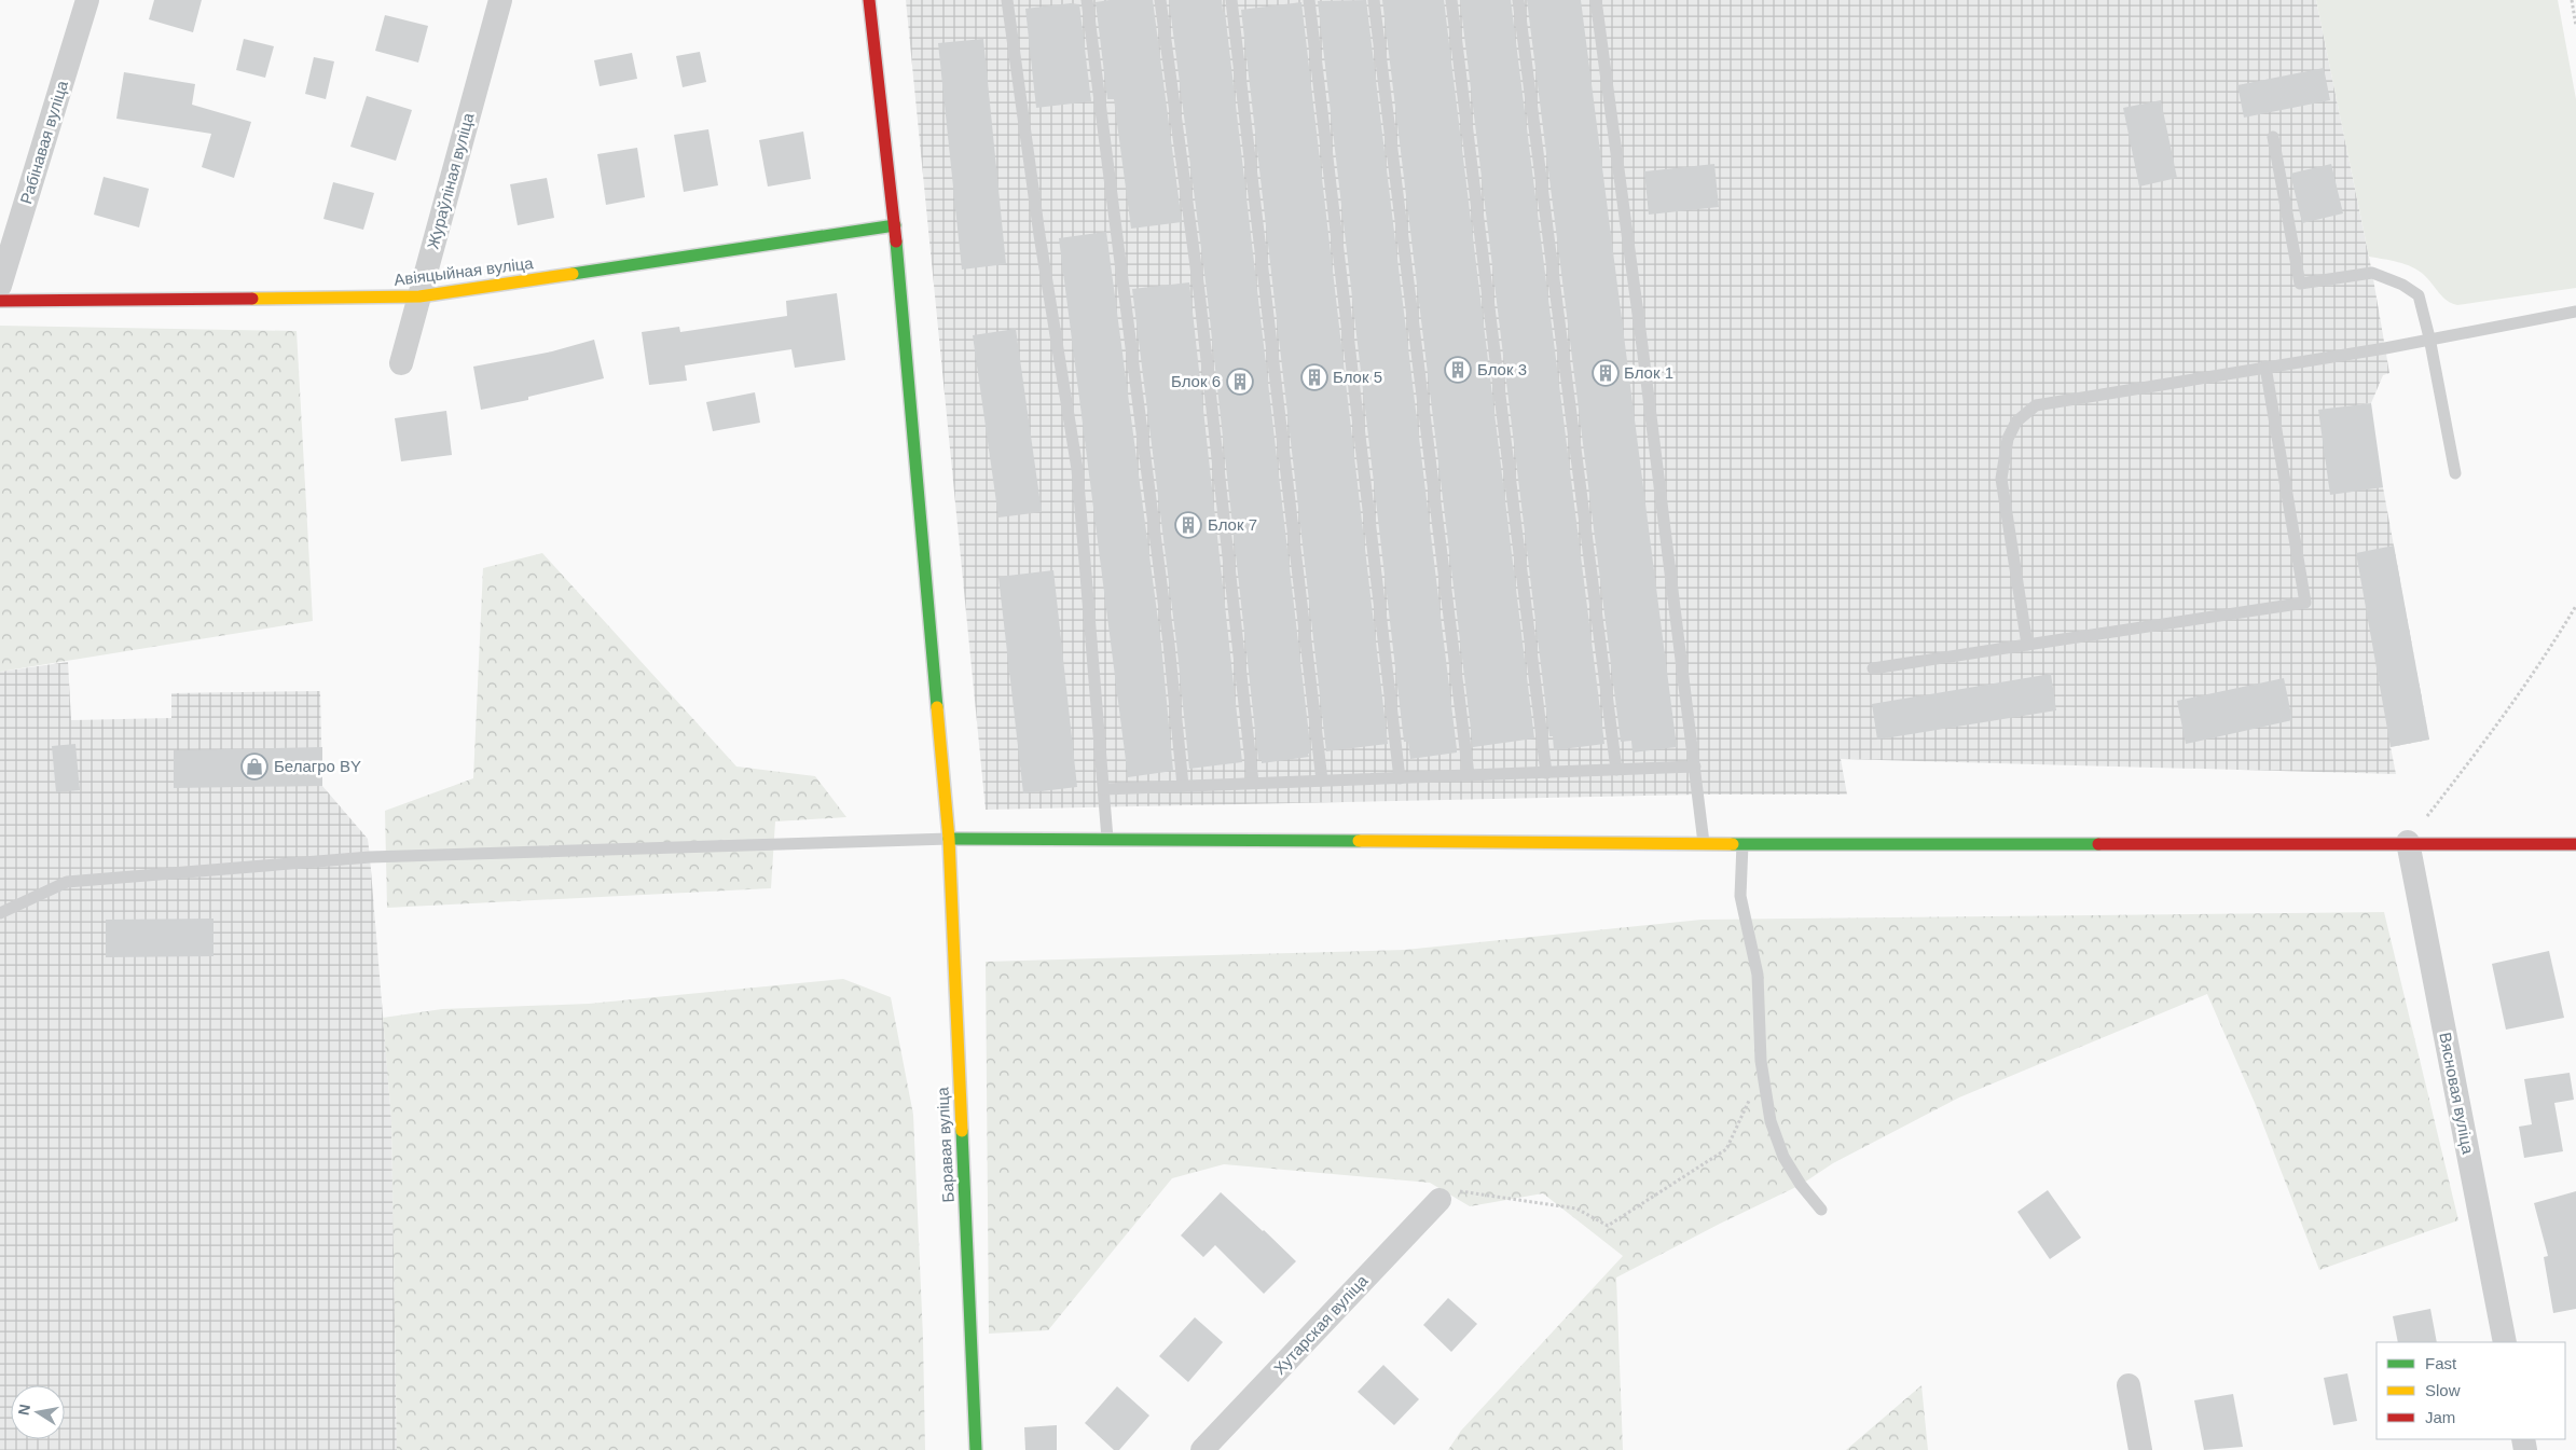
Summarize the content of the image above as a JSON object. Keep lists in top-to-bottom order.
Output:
{
  "streets": {
    "street": [
      "Рабінавая вуліца",
      "Жураўліная вуліца",
      "Авіяцыйная вуліца",
      "Вясновая вуліца",
      "Баравая вуліца",
      "Хутарская вуліца"
    ]
  },
  "crossings": [
    ["Жураўліная вуліца", "Авіяцыйная вуліца"],
    ["Авіяцыйная вуліца", "Баравая вуліца"]
  ],
  "places": {
    "building": [
      "Блок 3",
      "Блок 1",
      "Блок 5",
      "Блок 6",
      "Блок 7"
    ],
    "shop": ["Белагро BY"]
  },
  "legend": ["Fast", "Slow", "Jam"],
  "north": "left"
}
